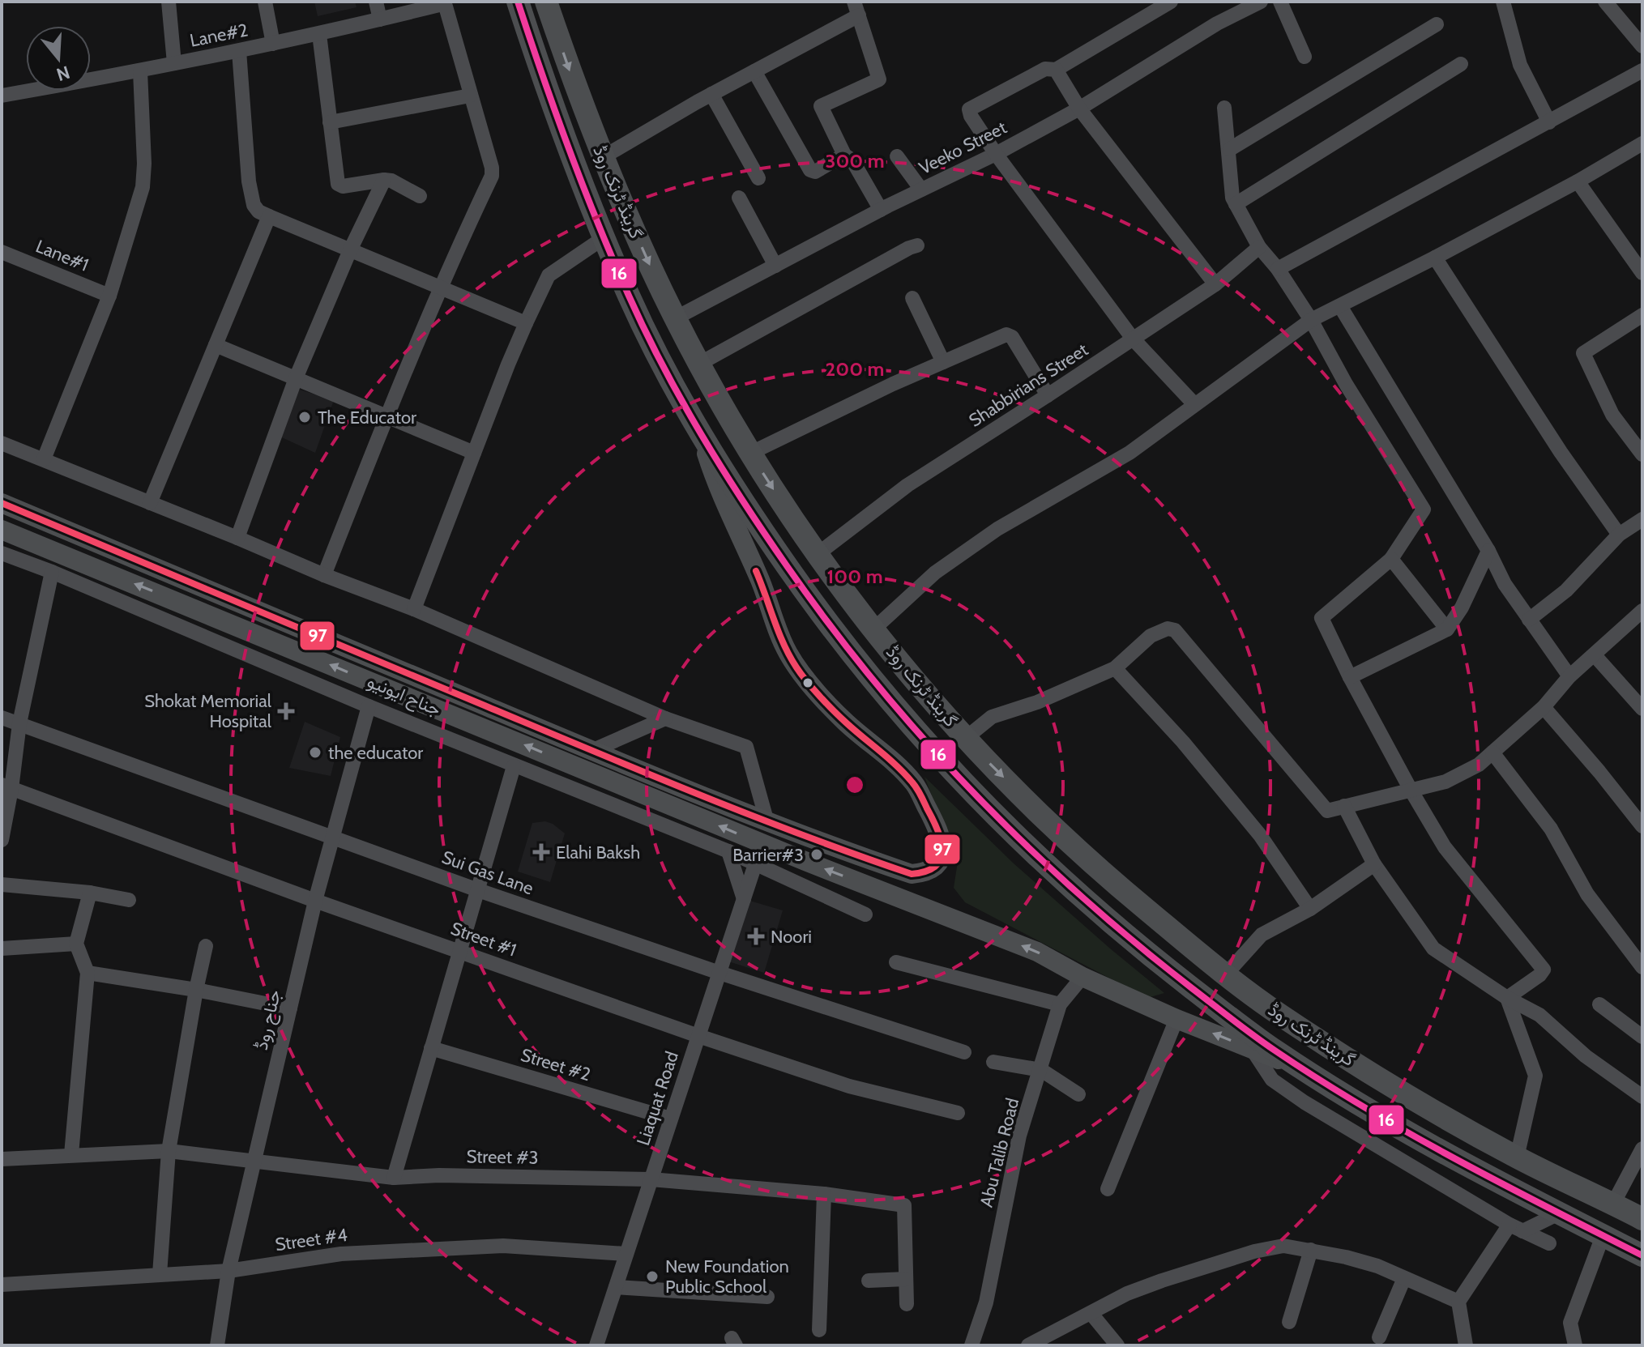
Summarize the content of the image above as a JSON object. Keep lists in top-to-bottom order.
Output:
{
  "streets": {
    "highway": ["گرینڈ ٹرنک روڈ"],
    "main road": ["جناح ایونیو"],
    "street": [
      "Lane#2",
      "Veeko Street",
      "Lane#1",
      "Shabbirians Street",
      "Sui Gas Lane",
      "Street #1",
      "جناح روڈ",
      "Street #2",
      "Liaquat Road",
      "Abu Talib Road",
      "Street #3",
      "Street #4"
    ]
  },
  "crossings": [
    ["Veeko Street", "گرینڈ ٹرنک روڈ"],
    ["گرینڈ ٹرنک روڈ", "Shabbirians Street"],
    ["گرینڈ ٹرنک روڈ", "جناح ایونیو"],
    ["جناح ایونیو", "Abu Talib Road"],
    ["Sui Gas Lane", "جناح روڈ"],
    ["Sui Gas Lane", "Liaquat Road"],
    ["Street #1", "جناح روڈ"],
    ["Street #1", "Liaquat Road"],
    ["جناح روڈ", "Street #3"],
    ["جناح روڈ", "Street #4"],
    ["Street #2", "Liaquat Road"],
    ["Liaquat Road", "Street #3"],
    ["Liaquat Road", "Street #4"]
  ],
  "places": {
    "other": [
      "The Educator",
      "the educator",
      "Barrier#3",
      "New Foundation Public School"
    ],
    "health": ["Shokat Memorial Hospital", "Elahi Baksh", "Noori"]
  },
  "lines": ["transit line 16", "transit line 97"],
  "north": "bottom",
  "rings": ["300 m", "200 m", "100 m"]
}
